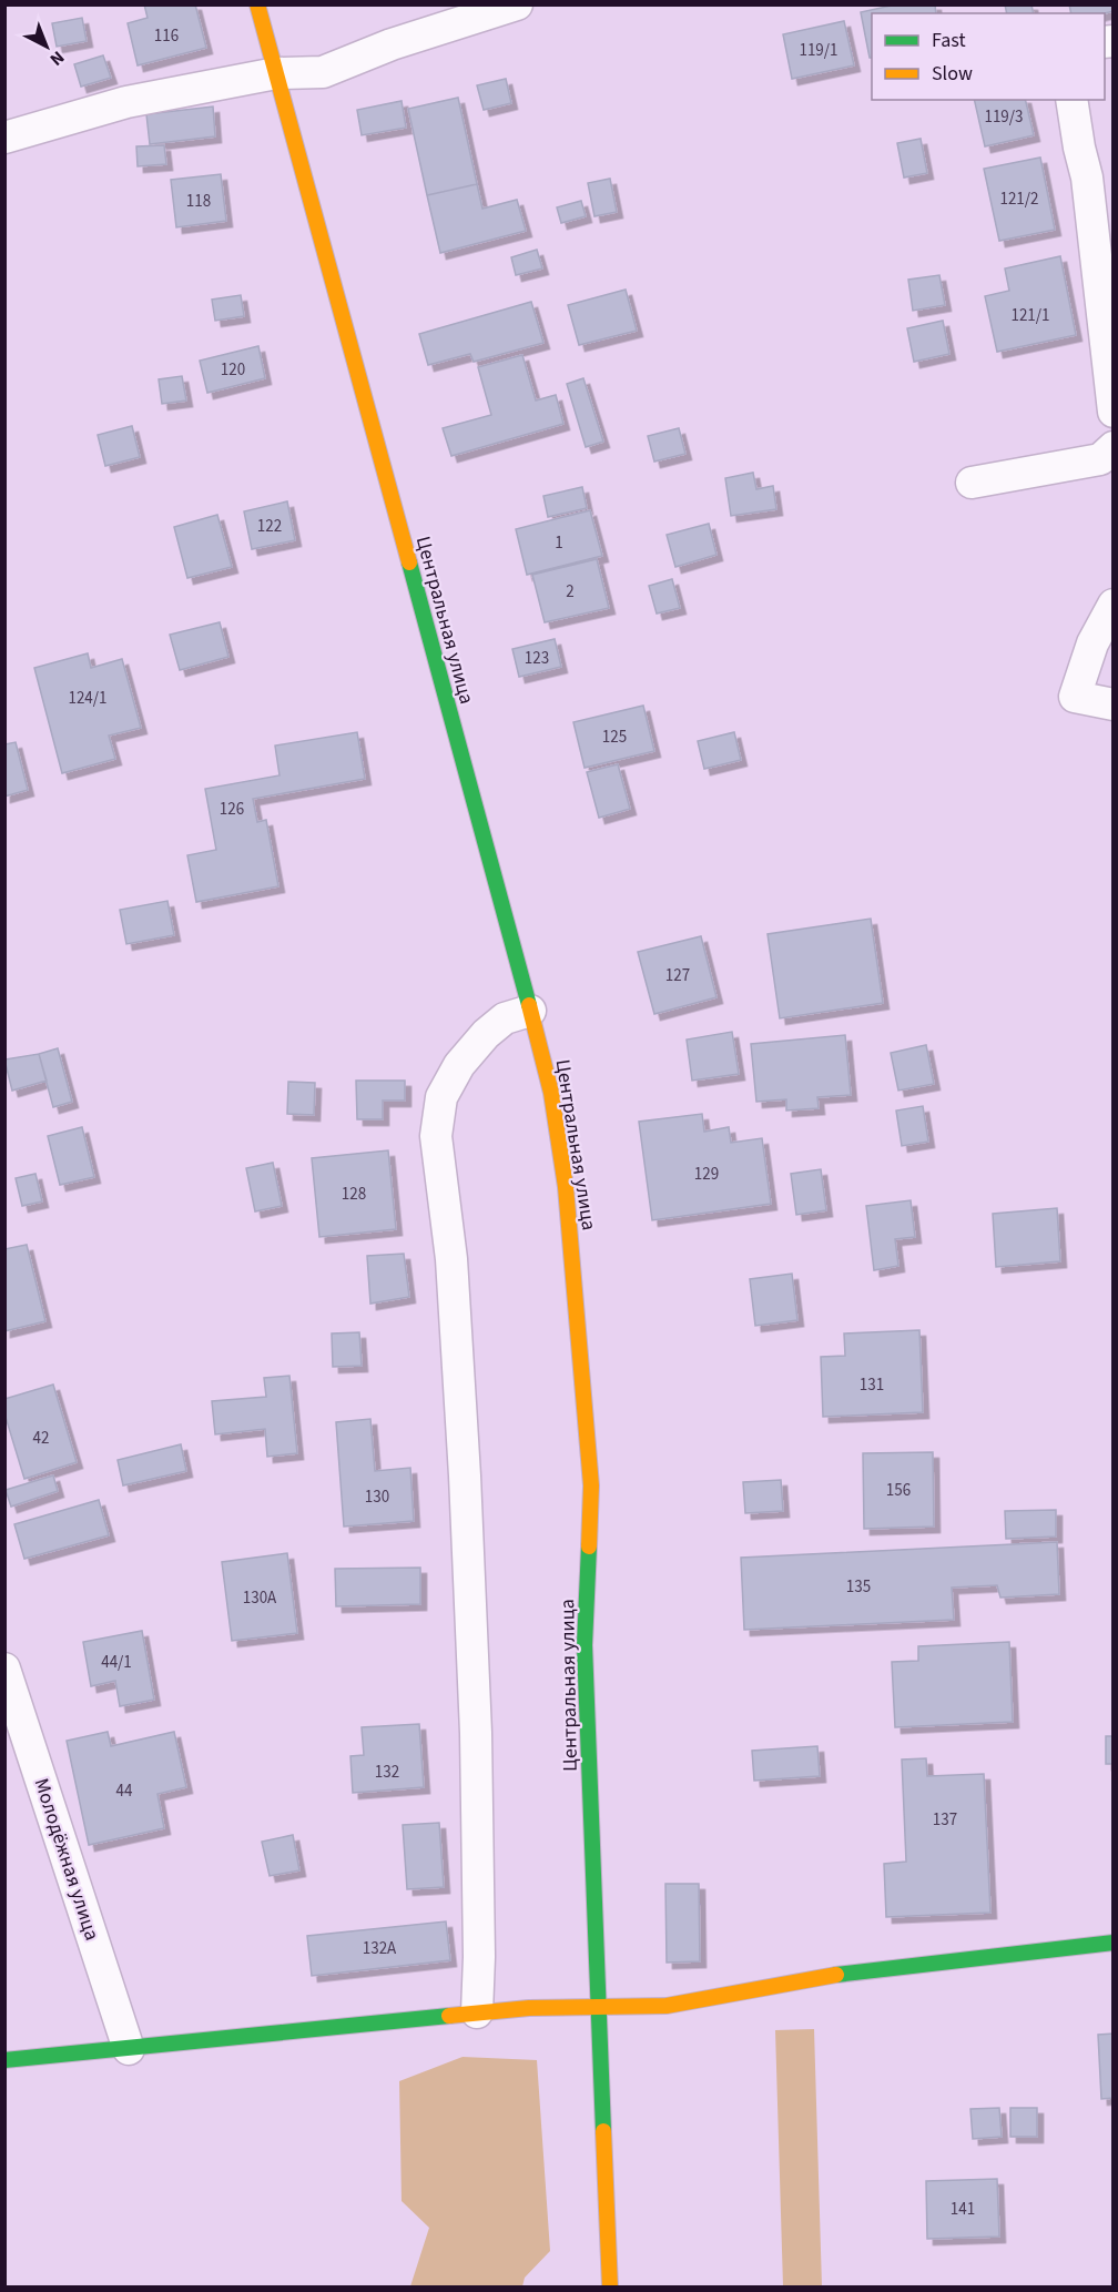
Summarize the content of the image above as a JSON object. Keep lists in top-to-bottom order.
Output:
{
  "streets": {
    "street": ["Центральная улица", "Молодёжная улица"]
  },
  "house_numbers": [
    "116",
    "119/1",
    "119/3",
    "121/2",
    "118",
    "121/1",
    "120",
    "122",
    "1",
    "2",
    "123",
    "124/1",
    "125",
    "126",
    "127",
    "129",
    "128",
    "131",
    "42",
    "156",
    "130",
    "135",
    "130А",
    "44/1",
    "132",
    "44",
    "137",
    "132А",
    "141"
  ],
  "legend": ["Fast", "Slow"],
  "north": "bottom right"
}
